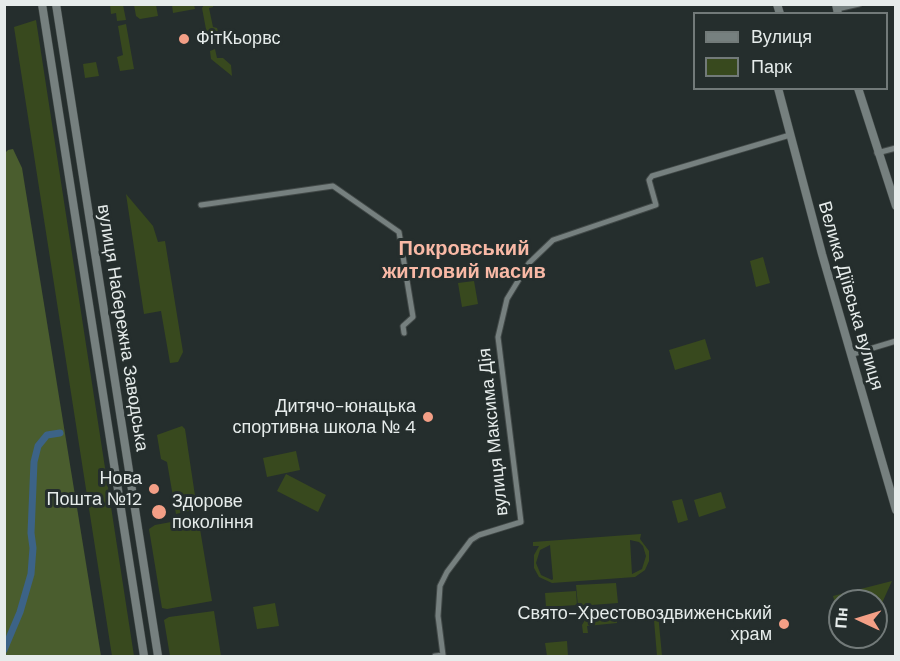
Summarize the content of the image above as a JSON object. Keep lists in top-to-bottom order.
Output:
{
  "streets": {
    "main road": ["Велика Діївська вулиця", "вулиця Набережна Заводська"],
    "street": ["вулиця Максима Дія"]
  },
  "crossings": [
    ["Велика Діївська вулиця", "вулиця Максима Дія"]
  ],
  "districts": ["Покровський житловий масив"],
  "places": [
    "ФiтКьорвс",
    "Дитячо-юнацька спортивна школа № 4",
    "Нова Пошта №12",
    "Здорове покоління",
    "Свято-Хрестовоздвиженський храм"
  ],
  "legend": ["Вулиця", "Парк"],
  "north": "left"
}
